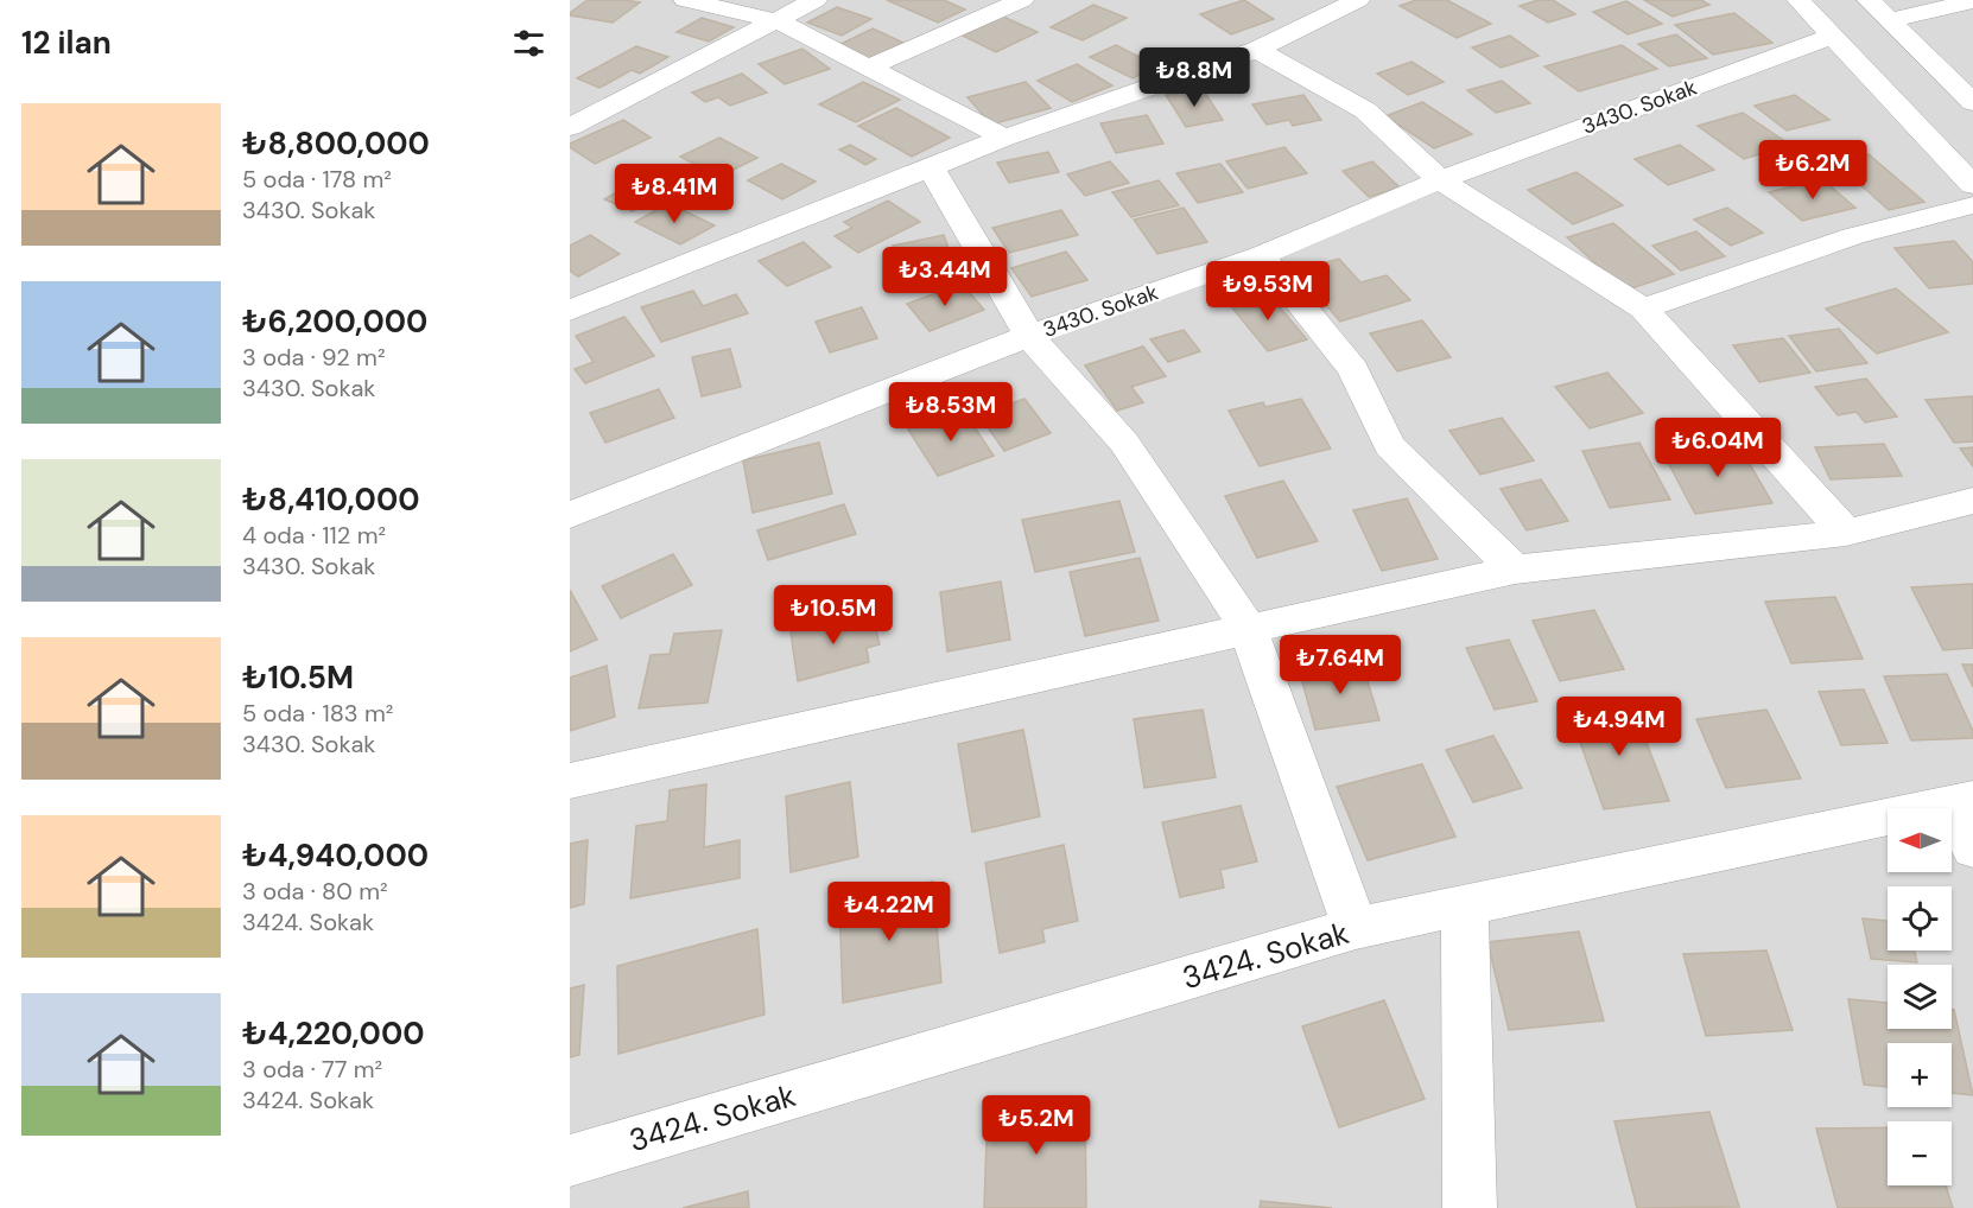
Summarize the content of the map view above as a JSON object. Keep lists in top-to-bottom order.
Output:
{
  "streets": {
    "street": ["3430. Sokak", "3424. Sokak"]
  },
  "north": "left",
  "page": {
    "heading": "12 ilan",
    "price": [
      "₺8.8M",
      "₺6.2M",
      "₺8.41M",
      "₺3.44M",
      "₺9.53M",
      "₺8.53M",
      "₺6.04M",
      "₺10.5M",
      "₺7.64M",
      "₺4.94M",
      "₺4.22M",
      "₺5.2M"
    ],
    "list": [
      {
        "name": "₺8,800,000",
        "note": "5 oda · 178 m² · 3430. Sokak"
      },
      {
        "name": "₺6,200,000",
        "note": "3 oda · 92 m² · 3430. Sokak"
      },
      {
        "name": "₺8,410,000",
        "note": "4 oda · 112 m² · 3430. Sokak"
      },
      {
        "name": "₺10.5M",
        "note": "5 oda · 183 m² · 3430. Sokak"
      },
      {
        "name": "₺4,940,000",
        "note": "3 oda · 80 m² · 3424. Sokak"
      },
      {
        "name": "₺4,220,000",
        "note": "3 oda · 77 m² · 3424. Sokak"
      }
    ],
    "map_buttons": ["+", "−"]
  }
}
